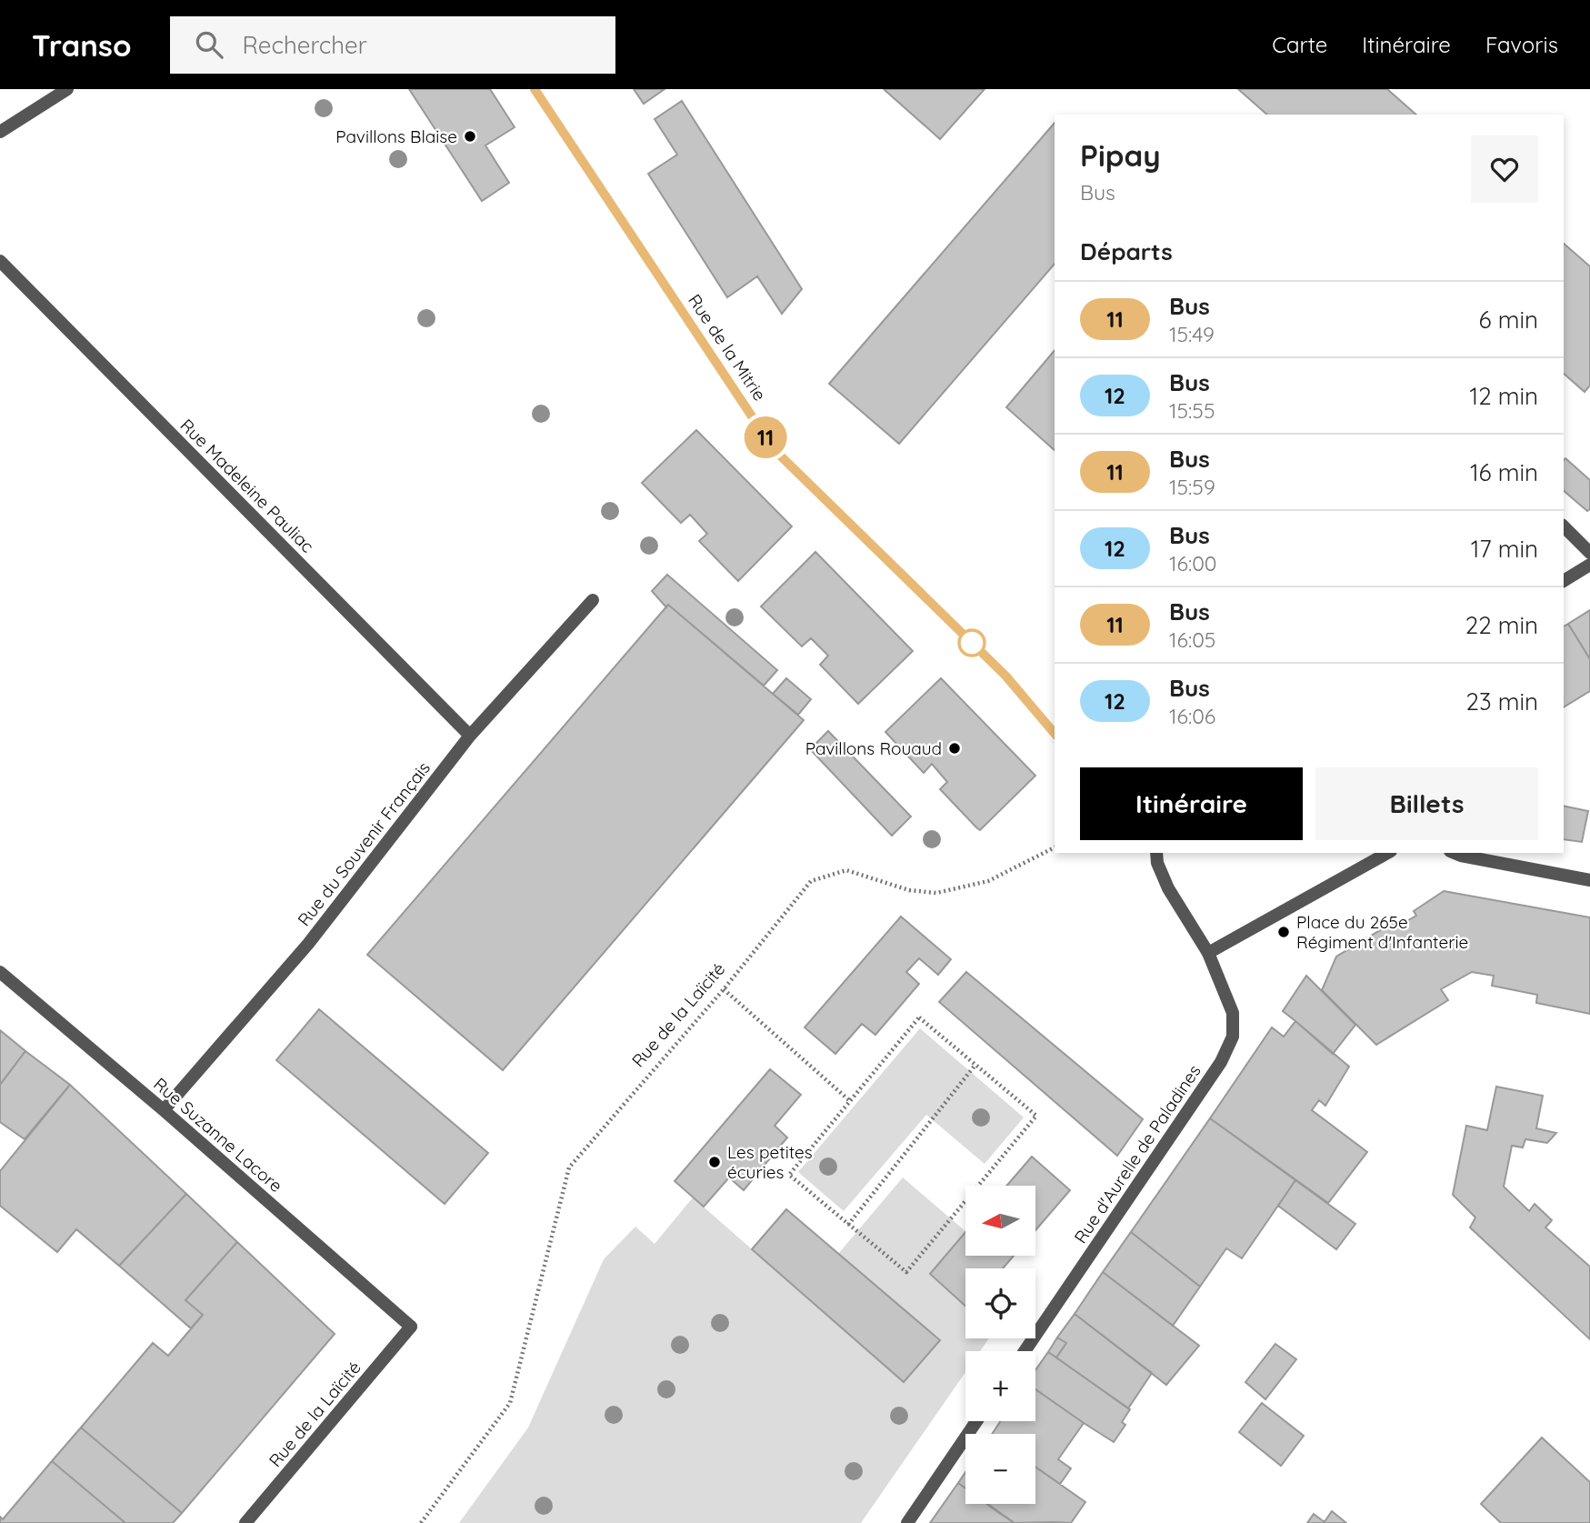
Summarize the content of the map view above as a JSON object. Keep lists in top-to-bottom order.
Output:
{
  "streets": {
    "street": [
      "Rue de la Mitrie",
      "Rue Madeleine Pauliac",
      "Rue du Souvenir Français",
      "Rue de la Laïcité",
      "Rue Suzanne Lacore",
      "Rue d'Aurelle de Paladines"
    ]
  },
  "crossings": [
    ["Rue Madeleine Pauliac", "Rue du Souvenir Français"],
    ["Rue du Souvenir Français", "Rue Suzanne Lacore"],
    ["Rue de la Laïcité", "Rue Suzanne Lacore"]
  ],
  "places": [
    "Pavillons Blaise",
    "Pavillons Rouaud",
    "Place du 265e Régiment d'Infanterie",
    "Les petites écuries"
  ],
  "lines": ["bus line 11"],
  "north": "left",
  "page": {
    "header": "Transo",
    "search": "Rechercher",
    "nav": ["Carte", "Itinéraire", "Favoris"],
    "on_map": "11",
    "heading": [
      ["Pipay", "Bus"],
      "Départs"
    ],
    "list": [
      {
        "mark": "11",
        "name": "Bus",
        "note": "15:49",
        "value": "6 min"
      },
      {
        "mark": "12",
        "name": "Bus",
        "note": "15:55",
        "value": "12 min"
      },
      {
        "mark": "11",
        "name": "Bus",
        "note": "15:59",
        "value": "16 min"
      },
      {
        "mark": "12",
        "name": "Bus",
        "note": "16:00",
        "value": "17 min"
      },
      {
        "mark": "11",
        "name": "Bus",
        "note": "16:05",
        "value": "22 min"
      },
      {
        "mark": "12",
        "name": "Bus",
        "note": "16:06",
        "value": "23 min"
      }
    ],
    "buttons": ["Itinéraire", "Billets"],
    "map_buttons": ["+", "−"]
  }
}
